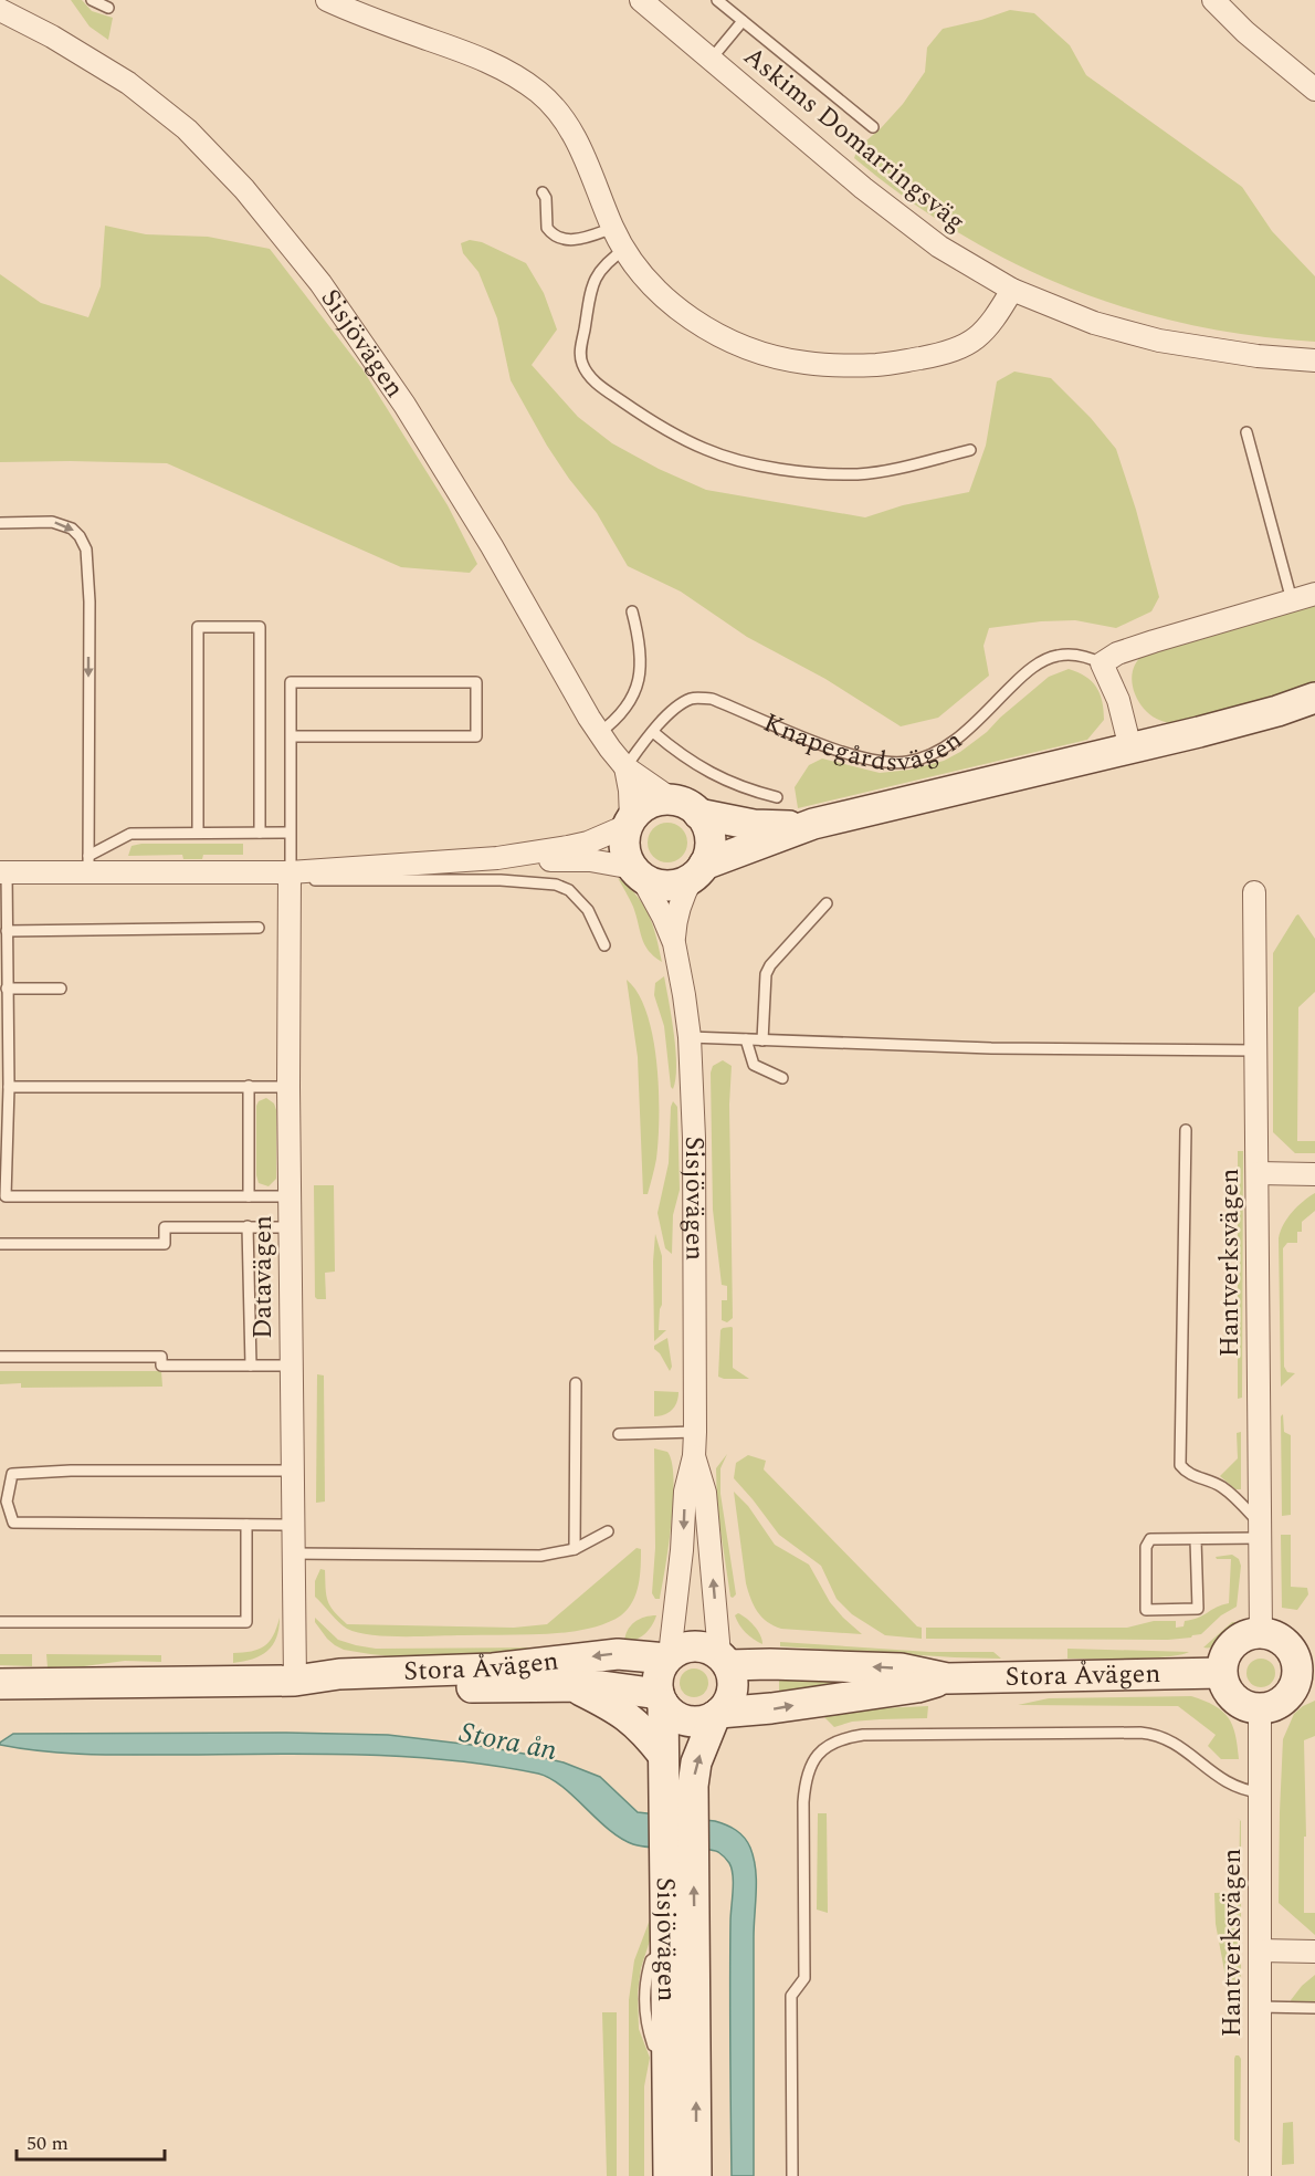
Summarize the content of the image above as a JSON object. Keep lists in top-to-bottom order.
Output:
{
  "streets": {
    "street": [
      "Askims Domarringsväg",
      "Sisjövägen",
      "Hantverksvägen",
      "Datavägen",
      "Stora Åvägen"
    ],
    "lane": ["Knapegårdsvägen"]
  },
  "crossings": [
    ["Sisjövägen", "Knapegårdsvägen"],
    ["Sisjövägen", "Stora Åvägen"],
    ["Hantverksvägen", "Stora Åvägen"],
    ["Datavägen", "Stora Åvägen"]
  ],
  "water": ["Stora ån"],
  "scale_bar": "50 m"
}
